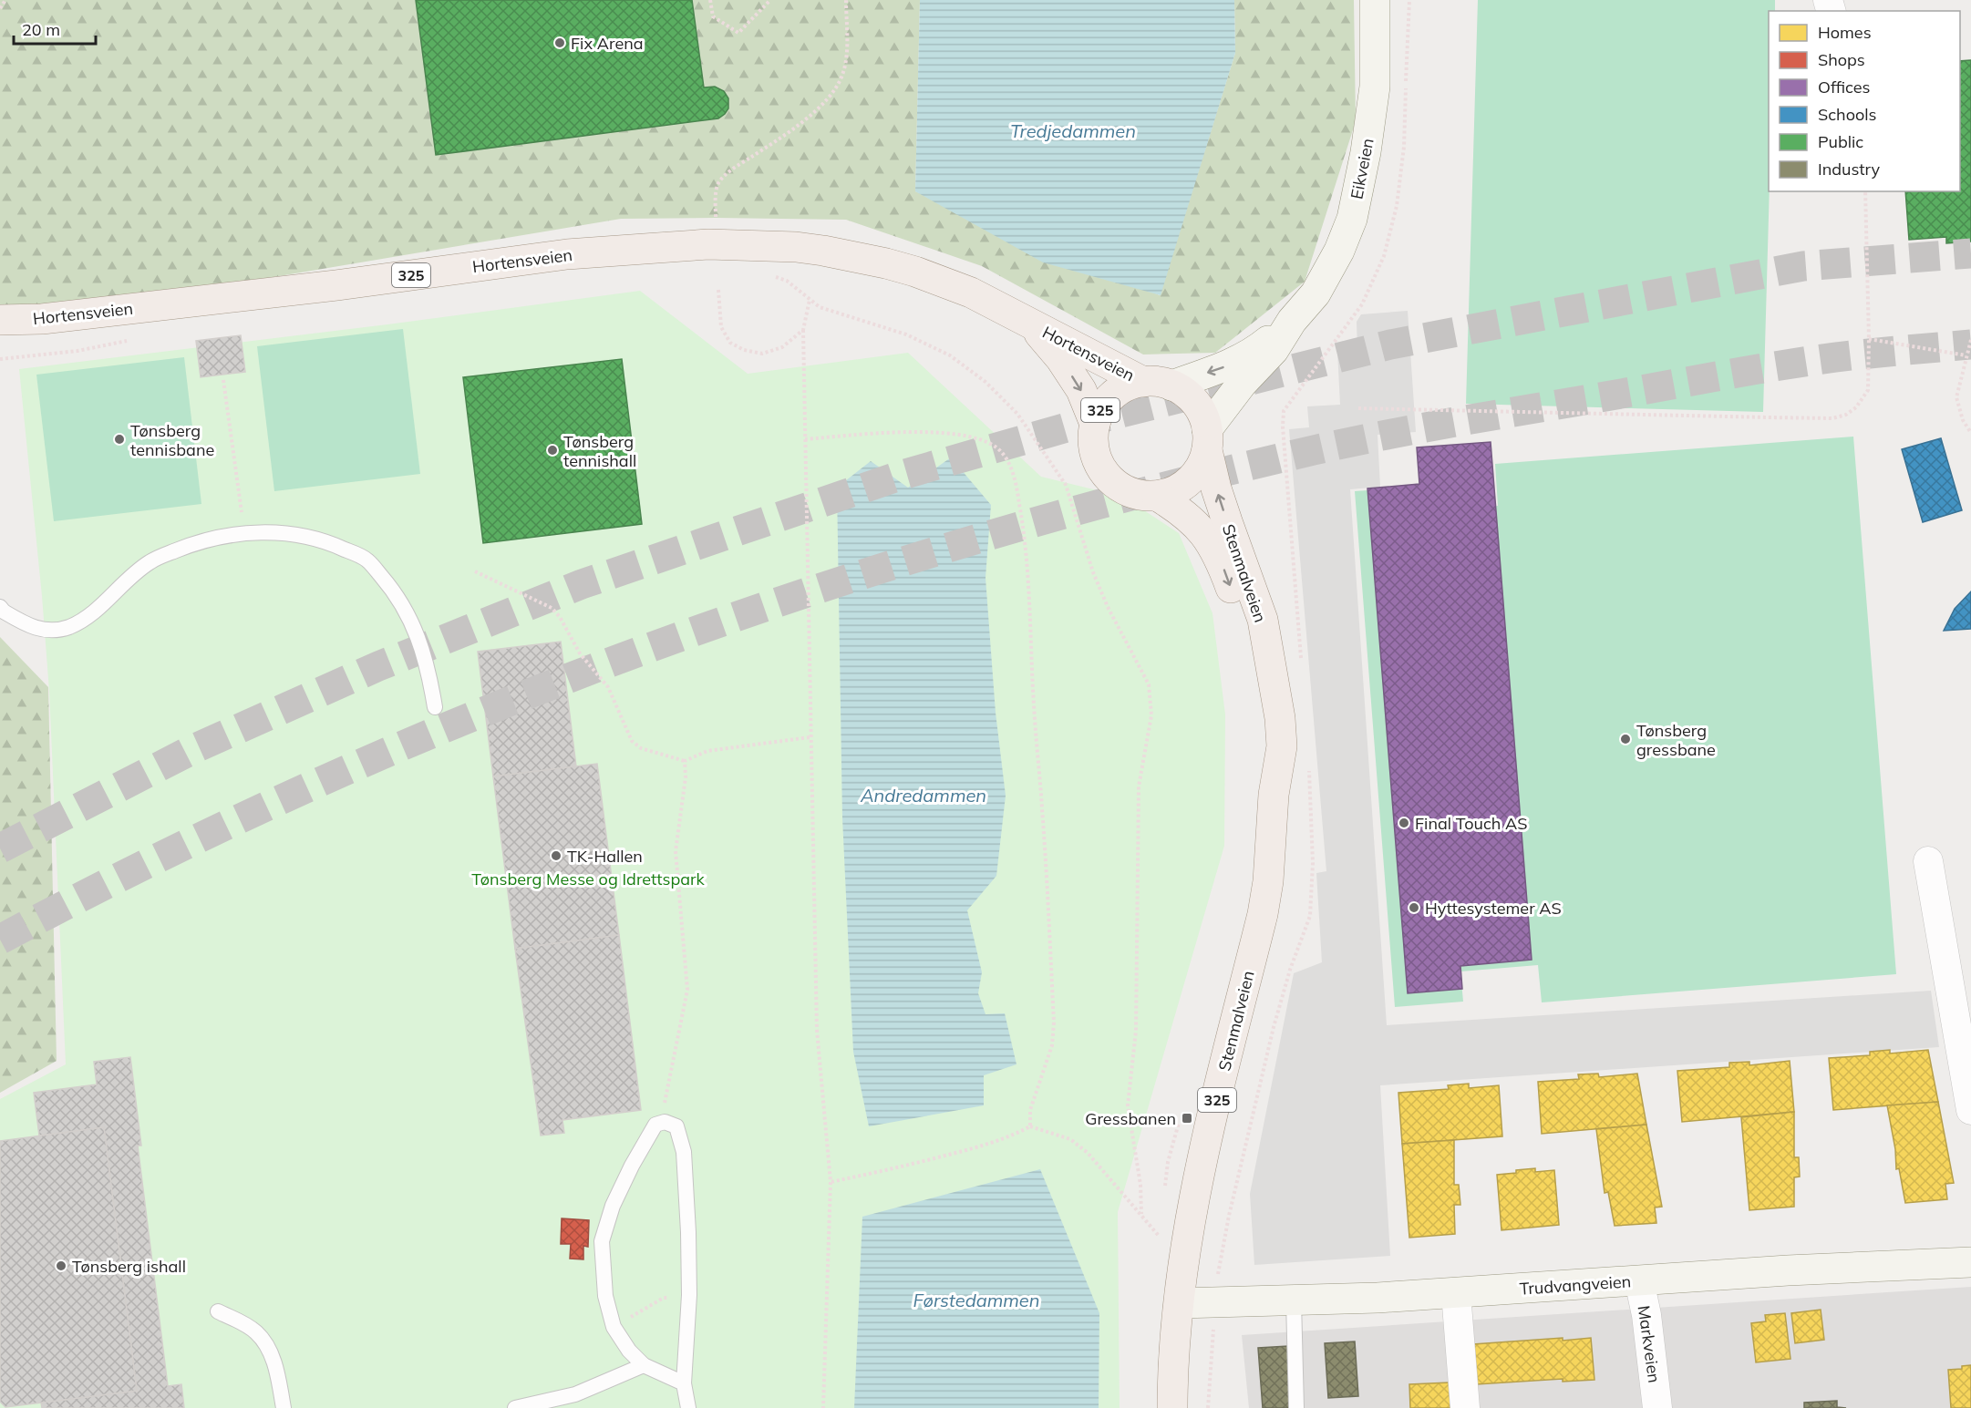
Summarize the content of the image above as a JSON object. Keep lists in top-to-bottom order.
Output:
{
  "streets": {
    "main road": [
      "Eikveien",
      "Hortensveien",
      "325",
      "Stenmalveien",
      "Trudvangveien"
    ],
    "street": ["Markveien"]
  },
  "crossings": [
    ["Eikveien", "Hortensveien"],
    ["Eikveien", "325"],
    ["Eikveien", "Stenmalveien"],
    ["Hortensveien", "325"],
    ["Hortensveien", "Stenmalveien"],
    ["325", "Stenmalveien"],
    ["Stenmalveien", "Trudvangveien"],
    ["Trudvangveien", "Markveien"]
  ],
  "water": ["Tredjedammen", "Andredammen", "Førstedammen"],
  "parks": ["Tønsberg Messe og Idrettspark"],
  "places": {
    "other": [
      "Fix Arena",
      "Tønsberg tennisbane",
      "Tønsberg tennishall",
      "Tønsberg gressbane",
      "Final Touch AS",
      "TK-Hallen",
      "Hyttesystemer AS",
      "Tønsberg ishall"
    ],
    "transit": ["Gressbanen"]
  },
  "legend": [
    "Homes",
    "Shops",
    "Offices",
    "Schools",
    "Public",
    "Industry"
  ],
  "scale_bar": "20 m"
}
